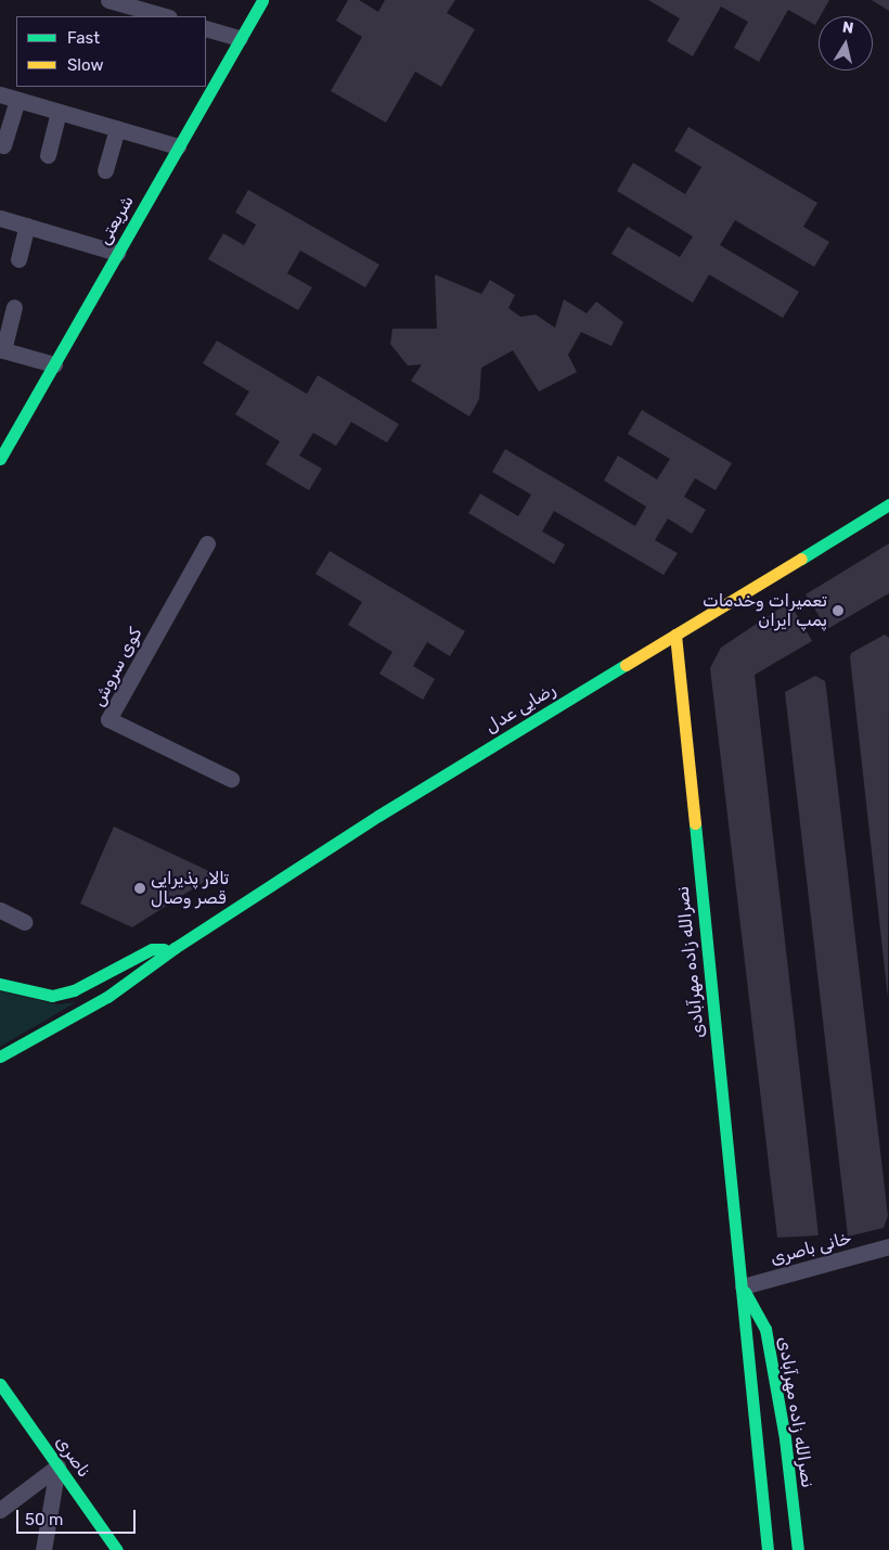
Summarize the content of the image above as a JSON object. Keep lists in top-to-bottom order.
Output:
{
  "streets": {
    "main road": [
      "شریعتی",
      "رضایی عدل",
      "نصرالله زاده مهرآبادی",
      "ناصری"
    ],
    "street": ["کوی سروش", "خانی باصری"]
  },
  "crossings": [
    ["رضایی عدل", "نصرالله زاده مهرآبادی"],
    ["نصرالله زاده مهرآبادی", "خانی باصری"]
  ],
  "places": ["تعمیرات وخدمات پمپ ایران", "تالار پذیرایی قصر وصال"],
  "legend": ["Fast", "Slow"],
  "scale_bar": "50 m",
  "north": "top"
}
